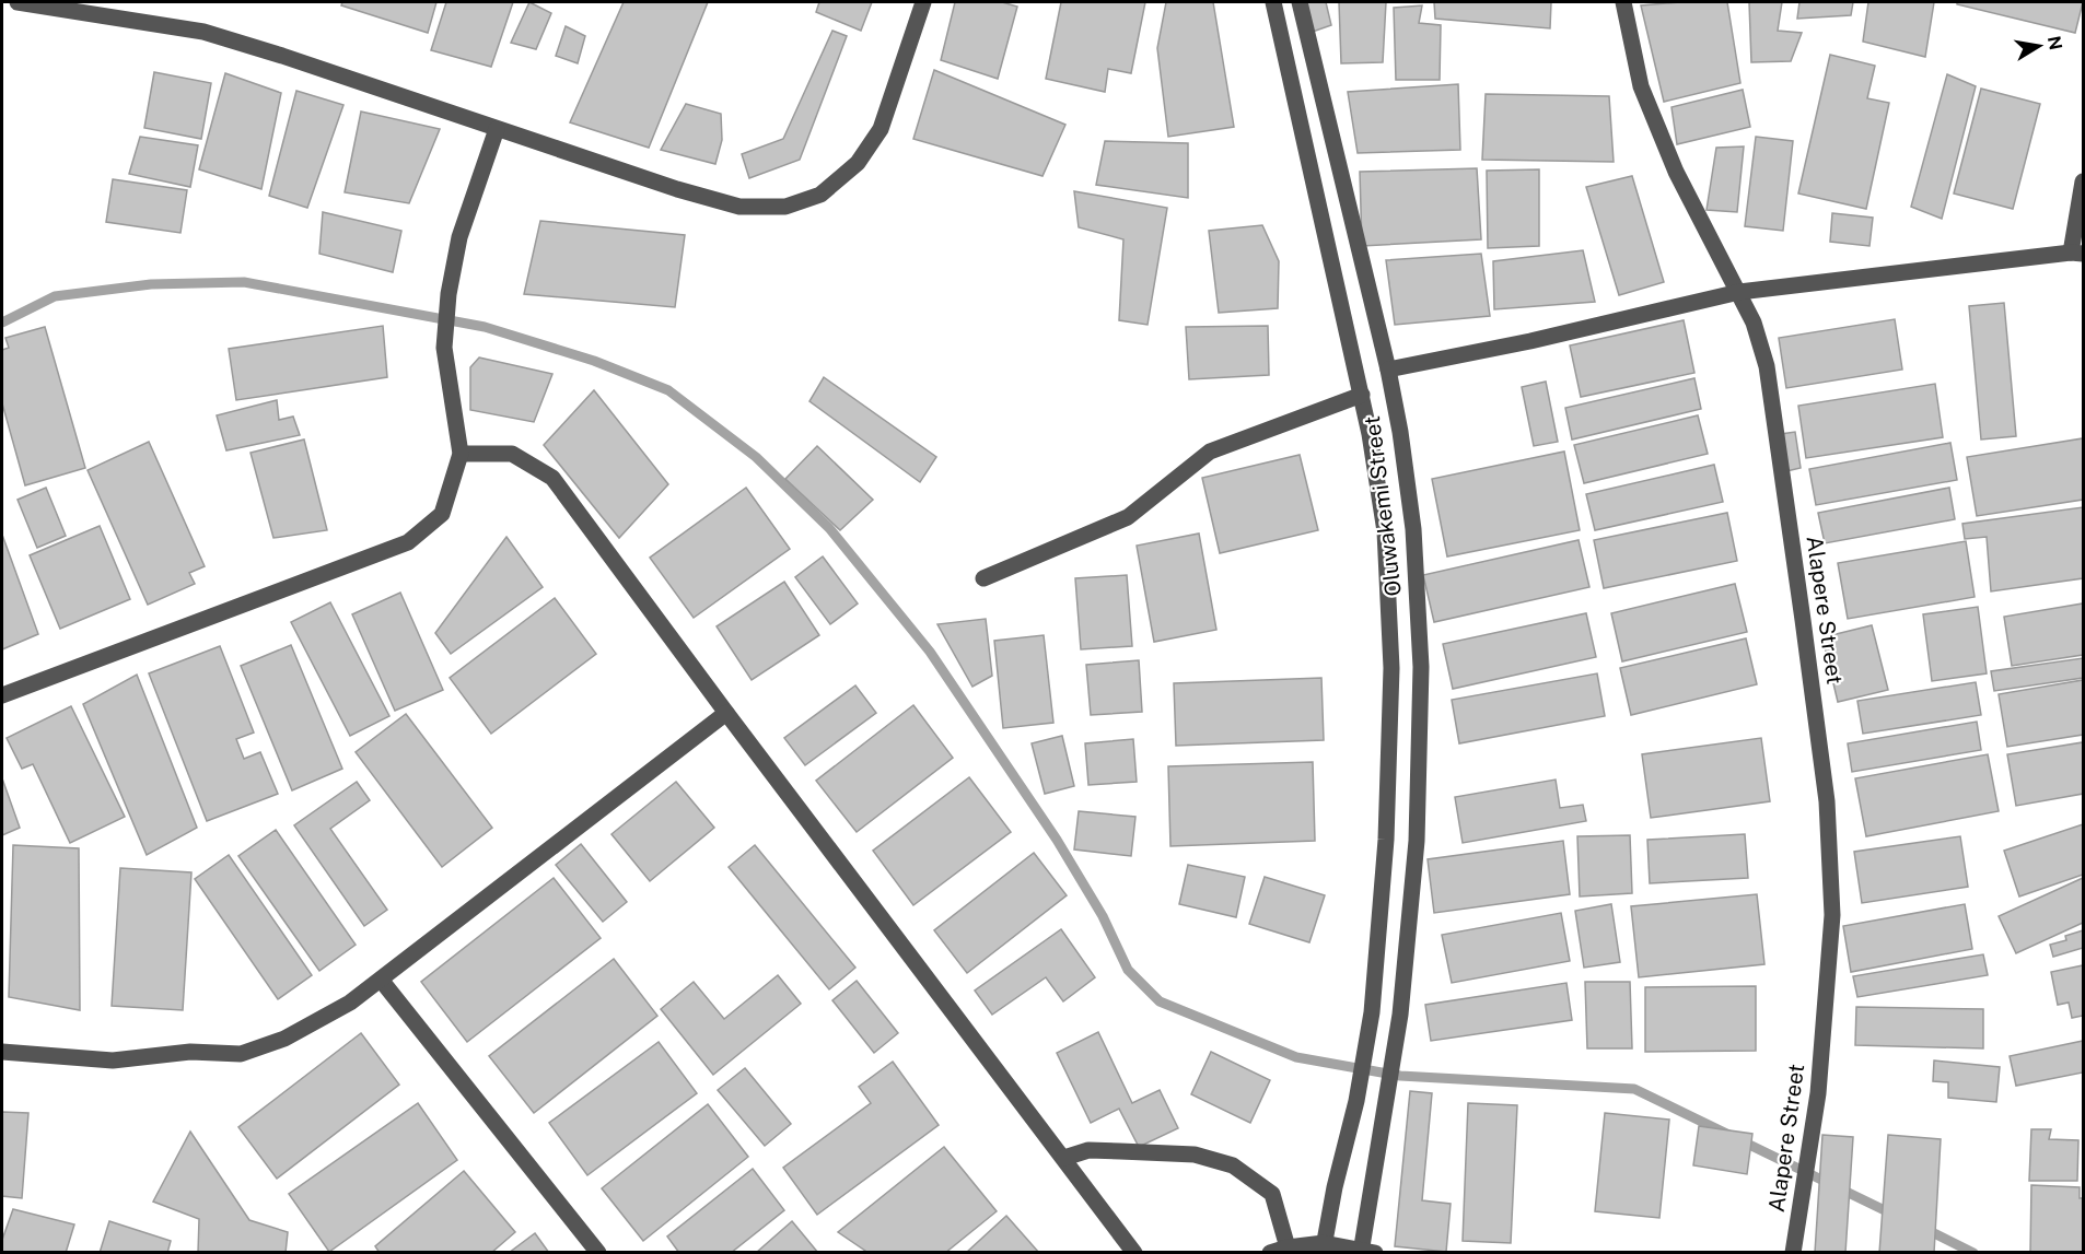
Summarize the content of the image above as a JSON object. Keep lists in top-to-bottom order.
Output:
{
  "streets": {
    "street": ["Oluwakemi Street", "Alapere Street"]
  },
  "north": "right"
}
